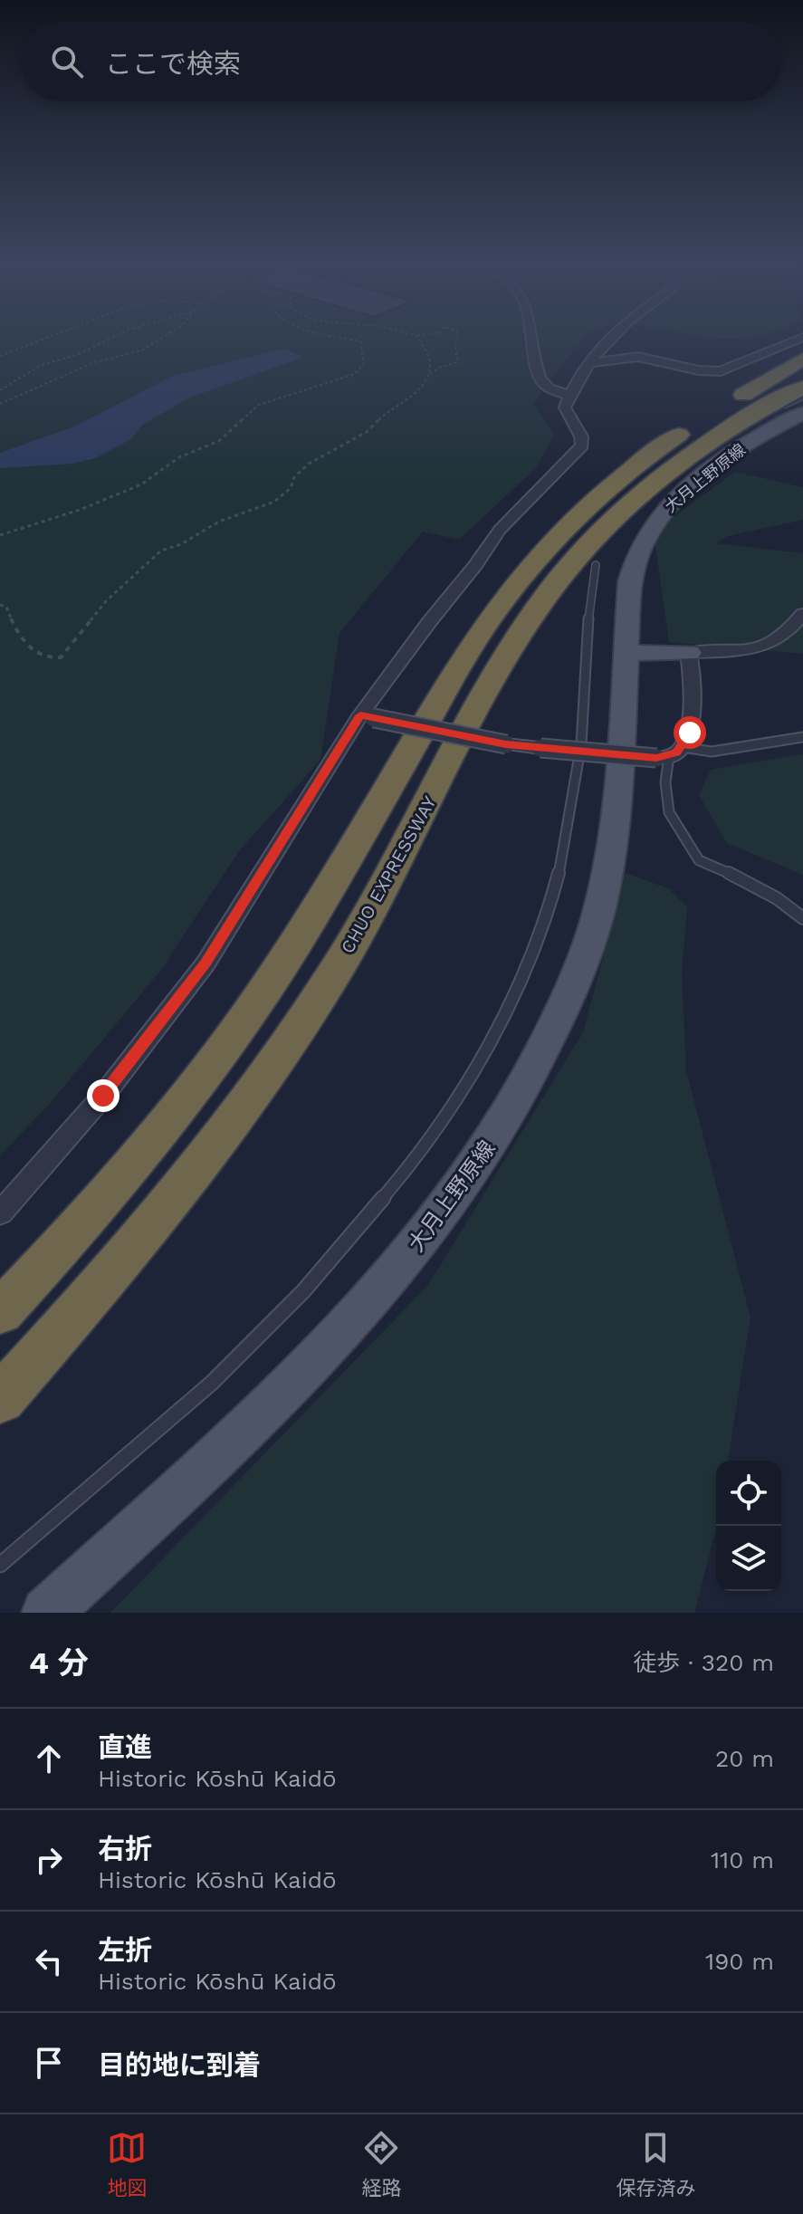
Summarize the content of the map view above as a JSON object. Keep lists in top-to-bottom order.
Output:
{
  "streets": {
    "highway": ["CHUO EXPRESSWAY"],
    "main road": ["大月上野原線"]
  },
  "page": {
    "search": "ここで検索",
    "heading": ["4 分", "徒歩 · 320 m"],
    "list": [
      ["直進", "Historic Kōshū Kaidō", "20 m"],
      ["右折", "Historic Kōshū Kaidō", "110 m"],
      ["左折", "Historic Kōshū Kaidō", "190 m"],
      "目的地に到着"
    ],
    "nav": ["地図", "経路", "保存済み"]
  }
}
